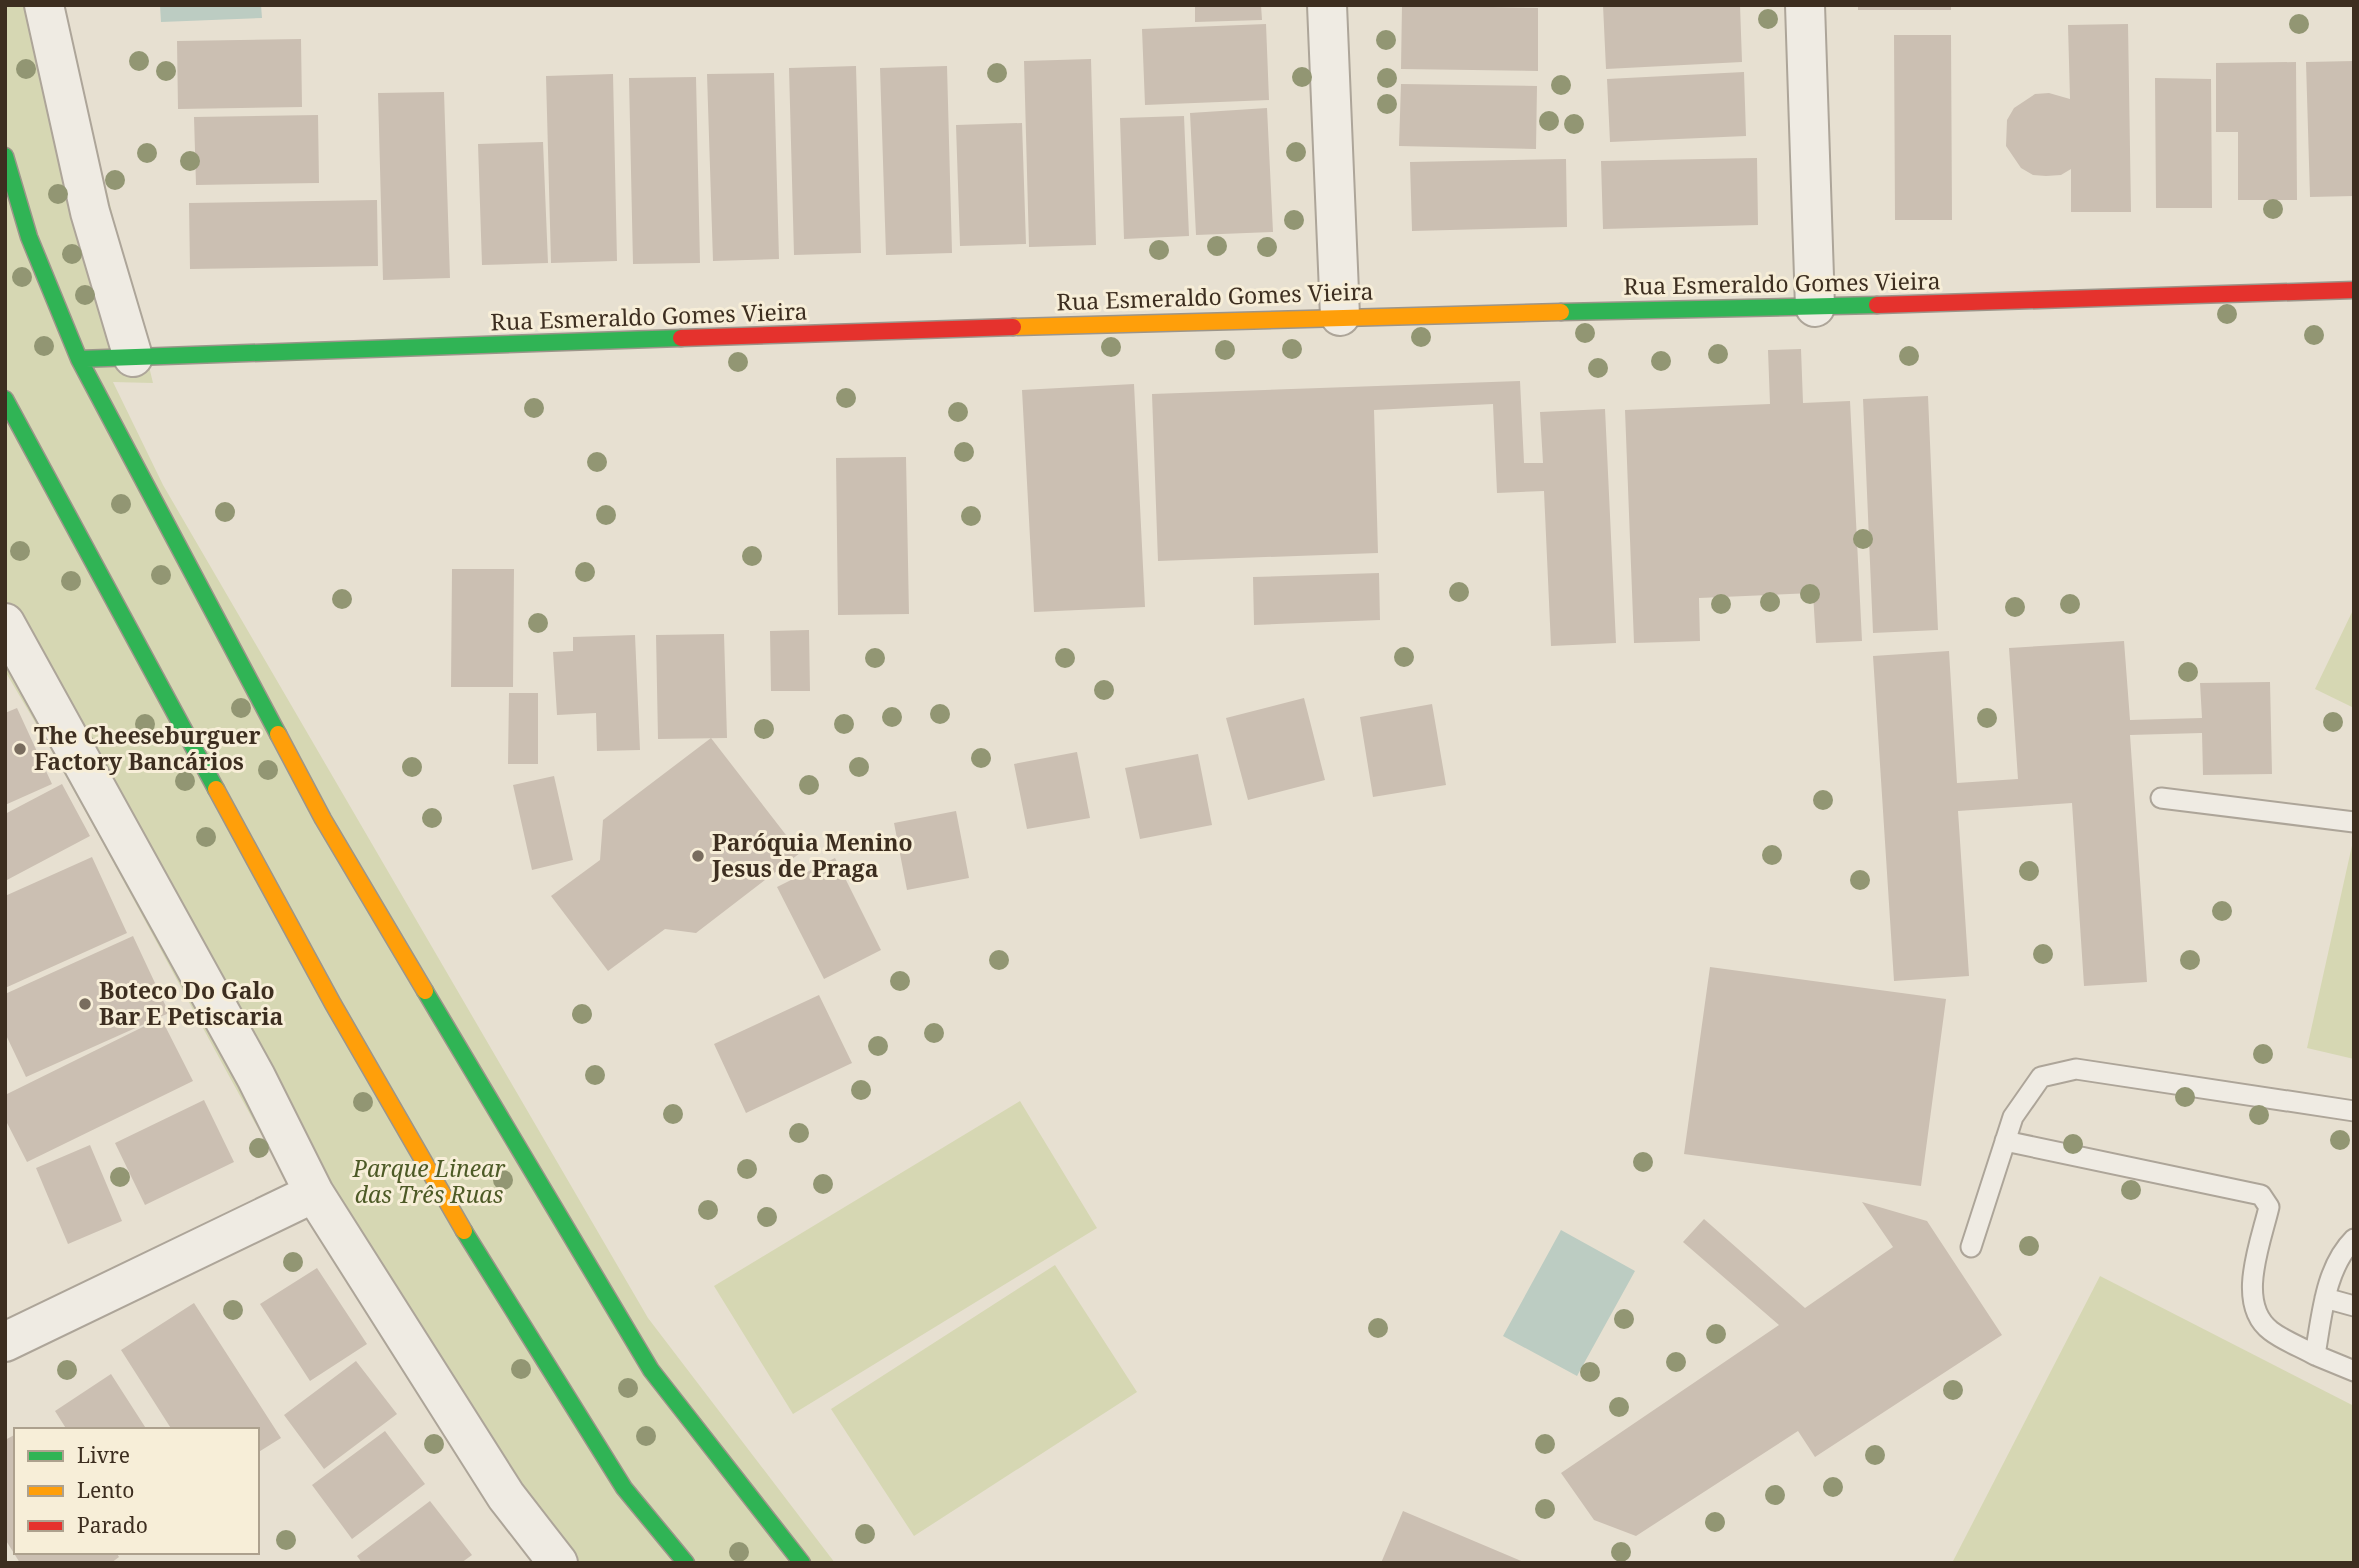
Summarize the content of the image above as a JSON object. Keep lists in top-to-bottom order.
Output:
{
  "streets": {
    "main road": ["Rua Esmeraldo Gomes Vieira"]
  },
  "parks": ["Parque Linear das Três Ruas"],
  "places": ["The Cheeseburguer Factory Bancários", "Paróquia Menino Jesus de Praga", "Boteco Do Galo Bar E Petiscaria"],
  "legend": ["Livre", "Lento", "Parado"]
}
